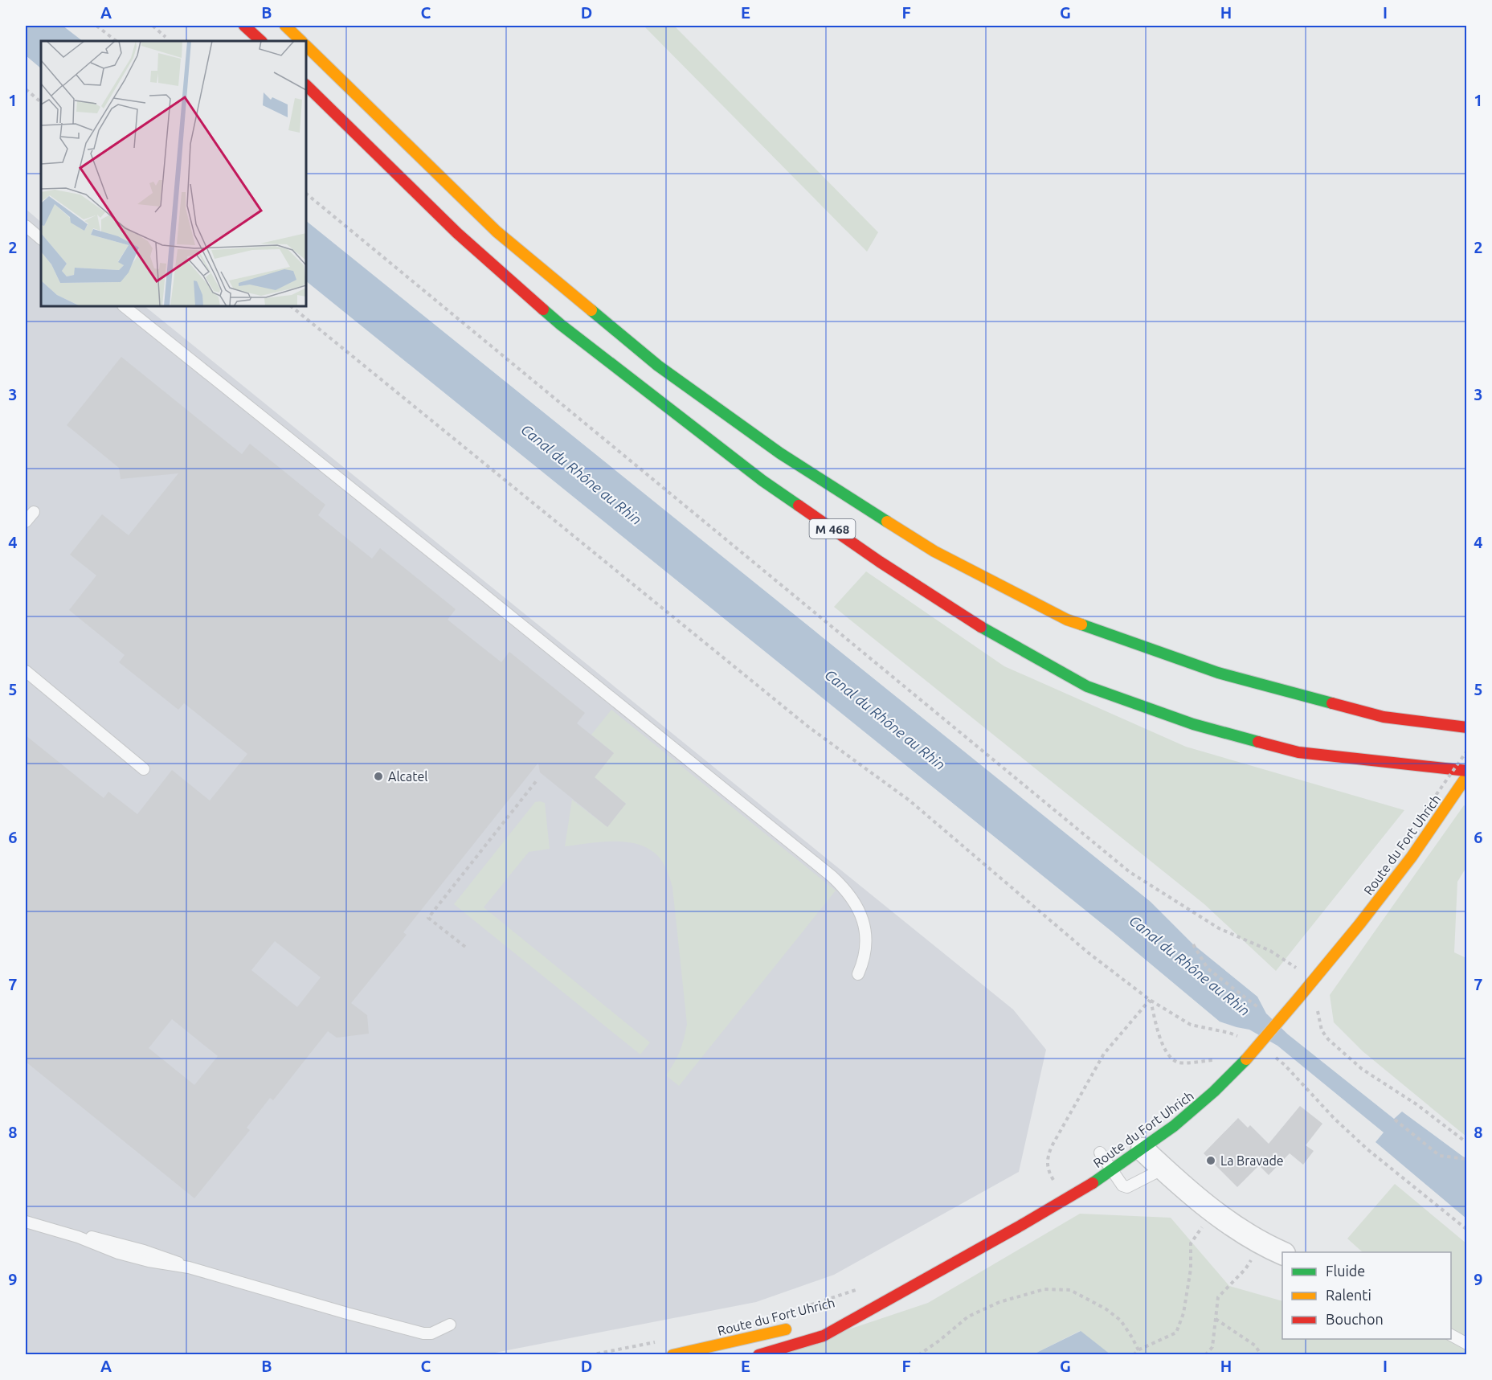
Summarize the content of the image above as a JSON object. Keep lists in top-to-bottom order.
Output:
{
  "streets": {
    "main road": ["M 468", "Route du Fort Uhrich"]
  },
  "water": ["Canal du Rhône au Rhin"],
  "places": ["Alcatel", "La Bravade"],
  "legend": ["Fluide", "Ralenti", "Bouchon"],
  "grid": {
    "columns": [
      "A",
      "B",
      "C",
      "D",
      "E",
      "F",
      "G",
      "H",
      "I"
    ],
    "rows": [
      "1",
      "2",
      "3",
      "4",
      "5",
      "6",
      "7",
      "8",
      "9"
    ]
  }
}
